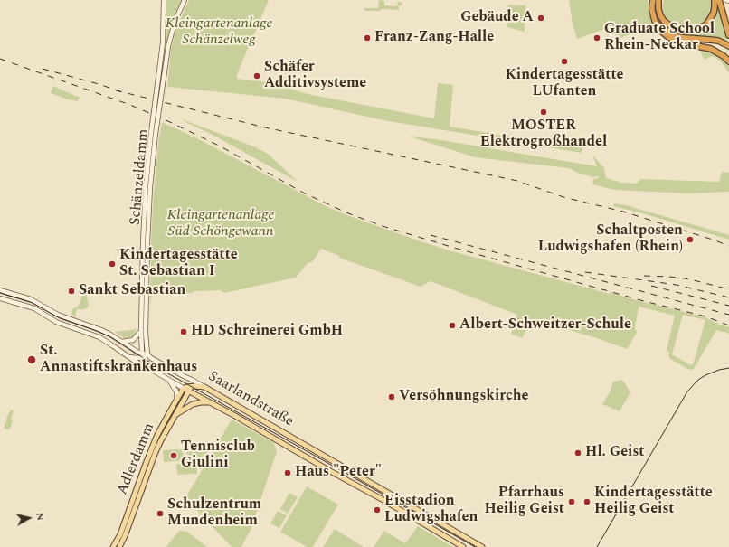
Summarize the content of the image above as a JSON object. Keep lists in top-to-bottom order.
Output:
{
  "streets": {
    "main road": ["Schänzeldamm", "Saarlandstraße", "Adlerdamm"]
  },
  "crossings": [
    ["Schänzeldamm", "Saarlandstraße"],
    ["Saarlandstraße", "Adlerdamm"]
  ],
  "parks": ["Kleingartenanlage Schänzelweg", "Kleingartenanlage Süd Schöngewann"],
  "places": [
    "Gebäude A",
    "Franz-Zang-Halle",
    "Graduate School Rhein-Neckar",
    "Kindertagesstätte LUfanten",
    "Schäfer Additivsysteme",
    "MOSTER Elektrogroßhandel",
    "Schaltposten Ludwigshafen (Rhein)",
    "Kindertagesstätte St. Sebastian I",
    "Sankt Sebastian",
    "Albert-Schweitzer-Schule",
    "HD Schreinerei GmbH",
    "St. Annastiftskrankenhaus",
    "Versöhnungskirche",
    "Hl. Geist",
    "Tennisclub Giulini",
    "Haus \"Peter\"",
    "Pfarrhaus Heilig Geist",
    "Kindertagesstätte Heilig Geist",
    "Eisstadion Ludwigshafen",
    "Schulzentrum Mundenheim"
  ],
  "north": "right"
}
